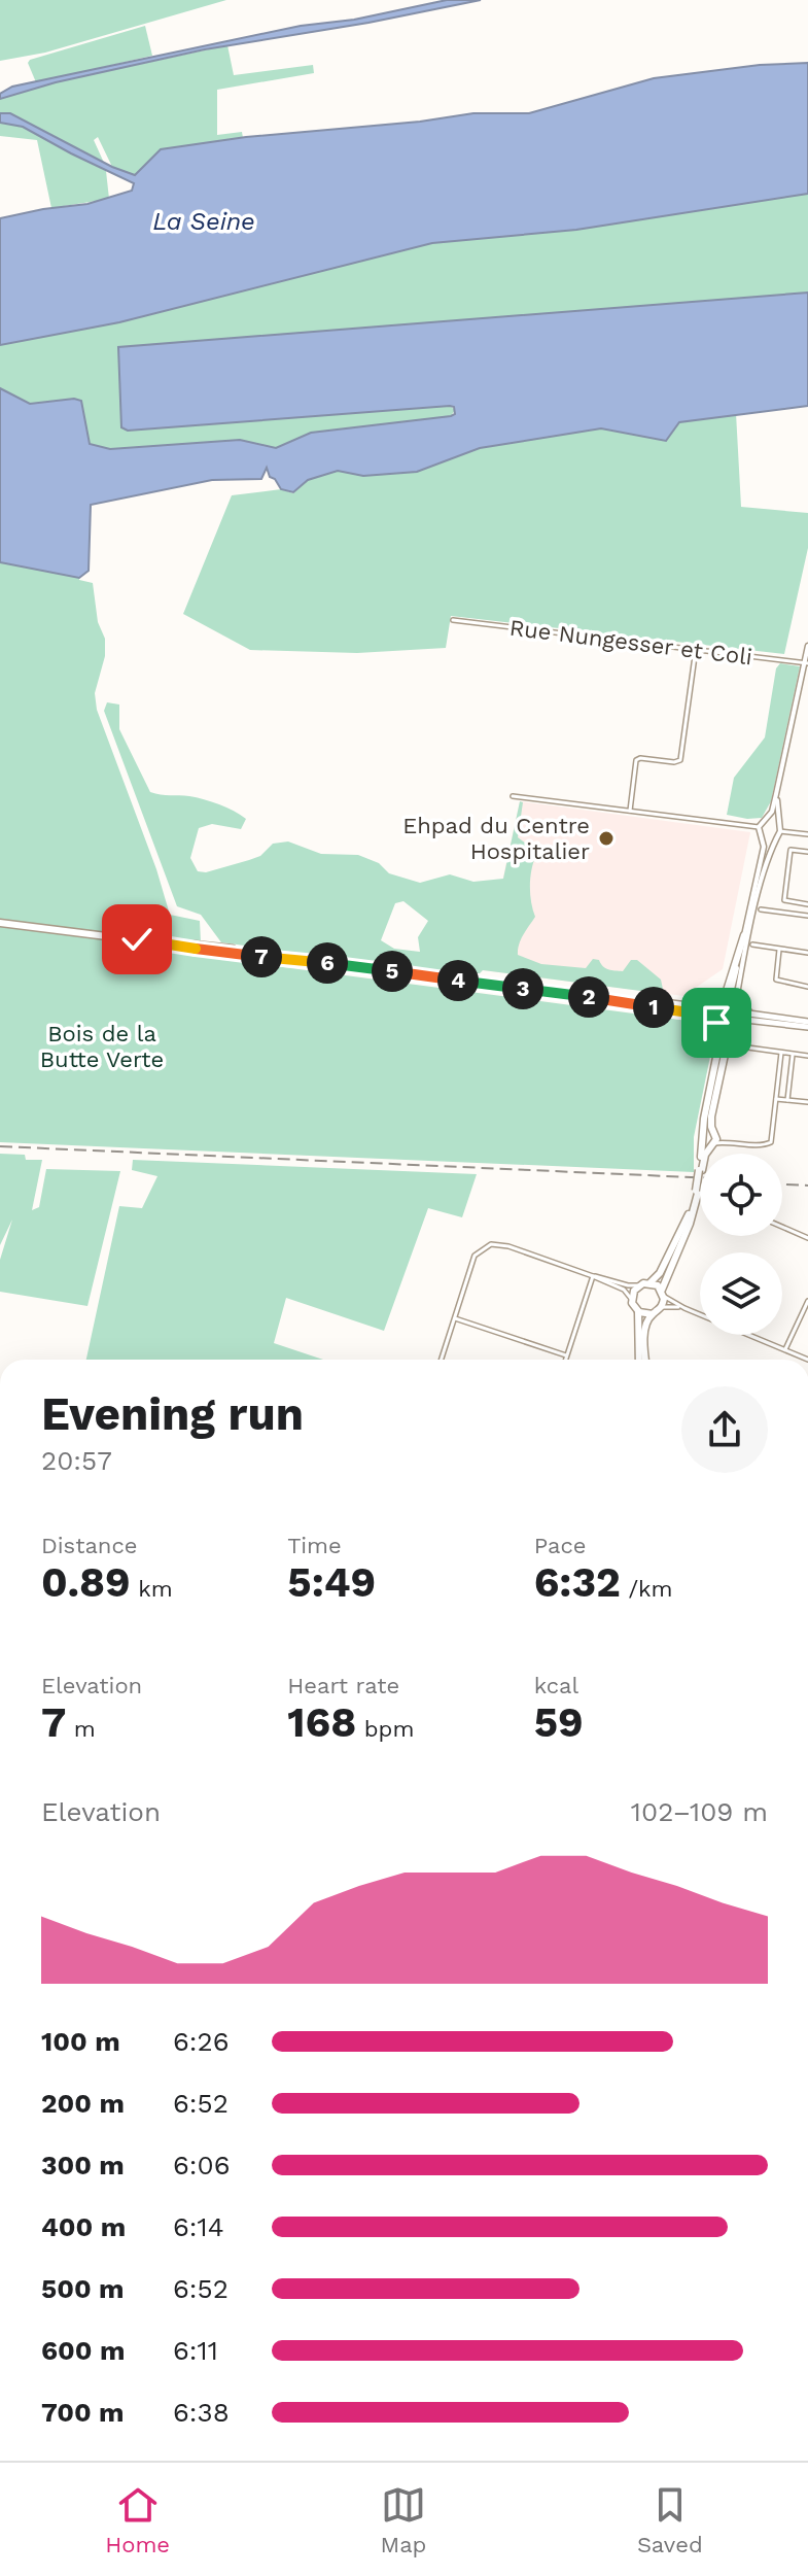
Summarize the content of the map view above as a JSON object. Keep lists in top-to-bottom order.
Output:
{
  "streets": {
    "street": ["Rue Nungesser et Coli"]
  },
  "water": ["La Seine"],
  "parks": ["Bois de la Butte Verte"],
  "places": ["Ehpad du Centre Hospitalier"],
  "page": {
    "pins": [
      "7",
      "6",
      "5",
      "4",
      "3",
      "2",
      "1"
    ],
    "heading": ["Evening run", "20:57"],
    "stats": [
      ["Distance", "0.89 km"],
      ["Time", "5:49"],
      ["Pace", "6:32 /km"],
      ["Elevation", "7 m"],
      ["Heart rate", "168 bpm"],
      ["kcal", "59"]
    ],
    "chart": ["Elevation", "102–109 m"],
    "list": [
      {
        "name": "100 m",
        "note": "6:26"
      },
      {
        "name": "200 m",
        "note": "6:52"
      },
      {
        "name": "300 m",
        "note": "6:06"
      },
      {
        "name": "400 m",
        "note": "6:14"
      },
      {
        "name": "500 m",
        "note": "6:52"
      },
      {
        "name": "600 m",
        "note": "6:11"
      },
      {
        "name": "700 m",
        "note": "6:38"
      }
    ],
    "tabs": ["Home", "Map", "Saved"]
  }
}
